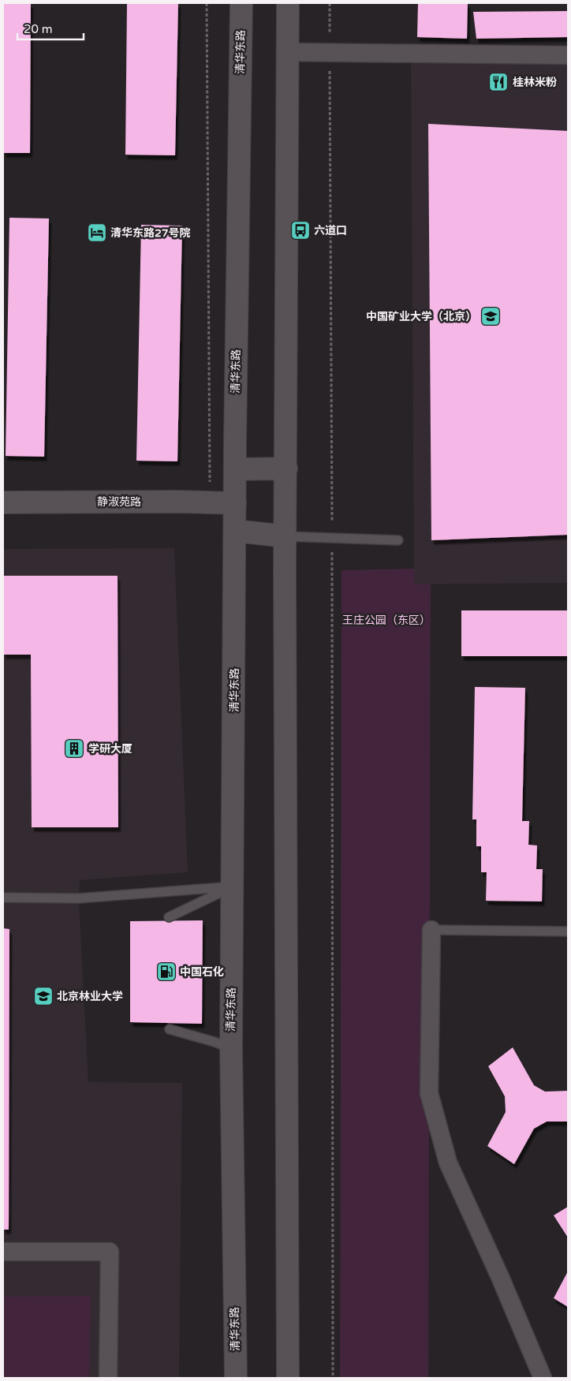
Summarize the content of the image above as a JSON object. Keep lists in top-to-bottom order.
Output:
{
  "streets": {
    "main road": ["清华东路", "静淑苑路"]
  },
  "crossings": [
    ["清华东路", "静淑苑路"]
  ],
  "parks": ["王庄公园（东区）"],
  "places": {
    "restaurant": ["桂林米粉"],
    "bus stop": ["六道口"],
    "hotel": ["清华东路27号院"],
    "school or university": ["中国矿业大学（北京）", "北京林业大学"],
    "building": ["学研大厦"],
    "fuel station": ["中国石化"]
  },
  "scale_bar": "20 m"
}
